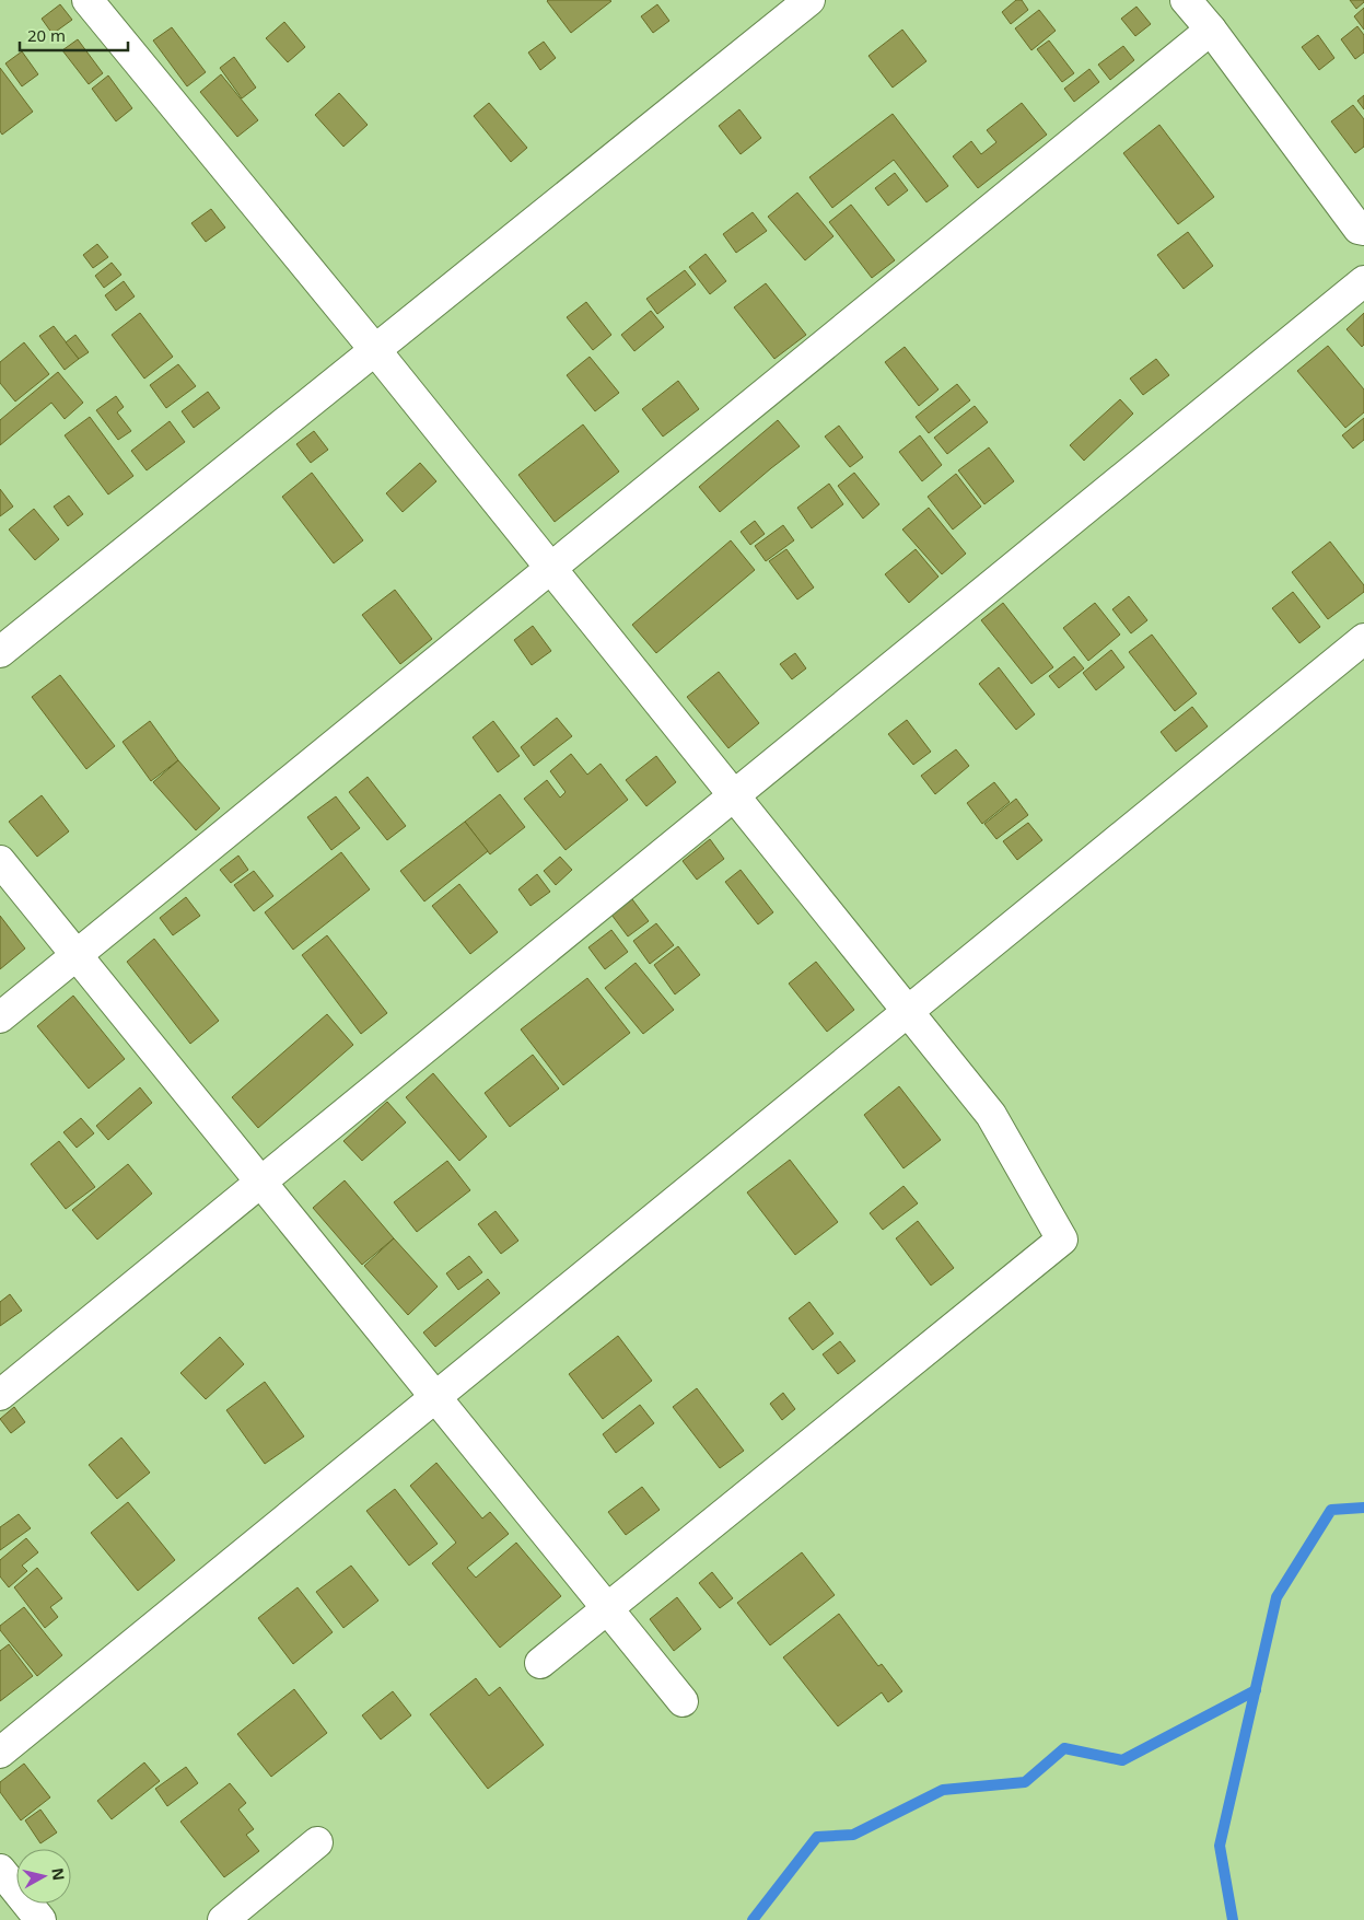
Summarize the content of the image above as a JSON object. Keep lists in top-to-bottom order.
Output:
{
  "scale_bar": "20 m",
  "north": "right"
}
